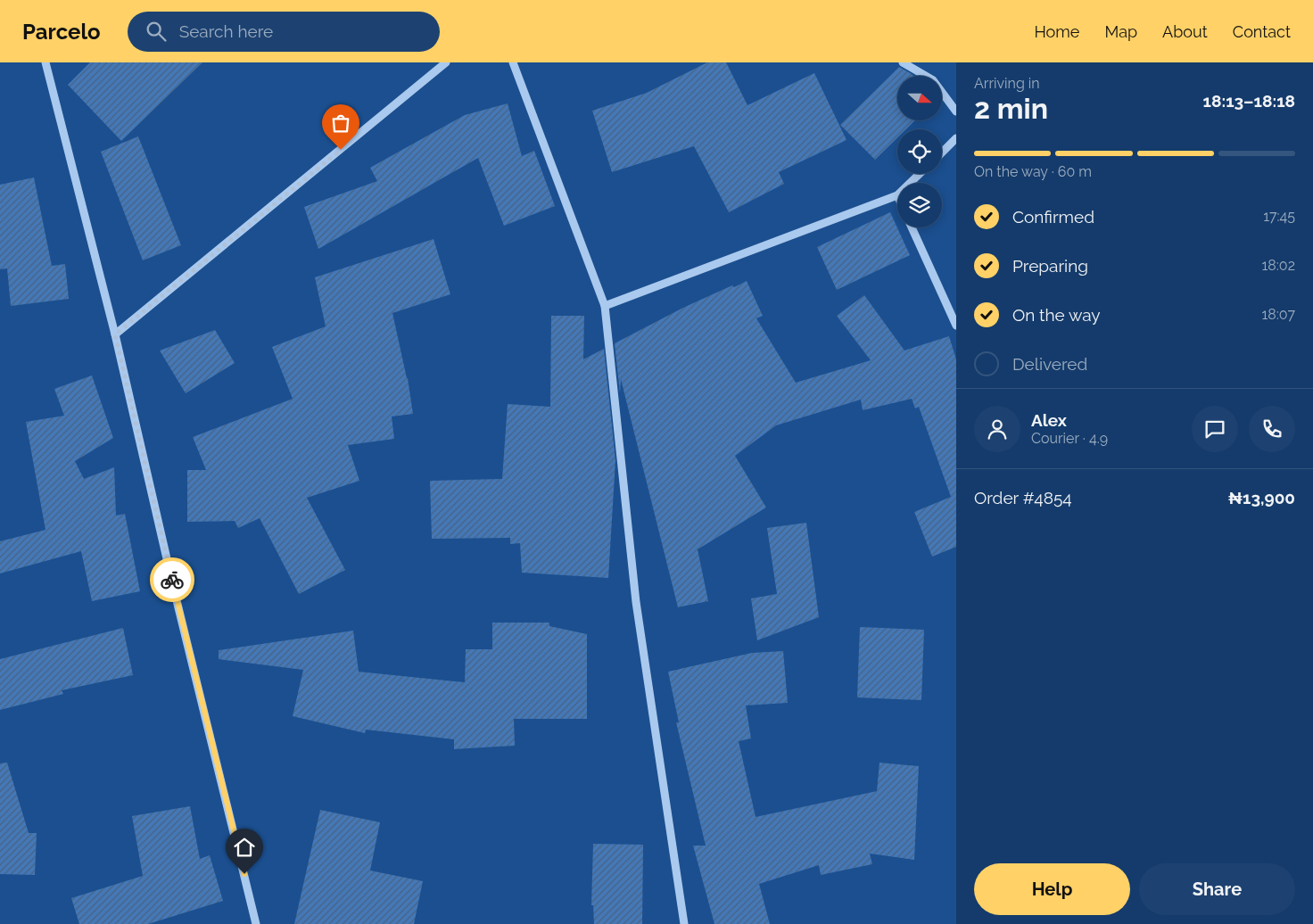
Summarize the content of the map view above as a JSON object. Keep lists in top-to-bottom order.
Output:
{
  "north": "right",
  "page": {
    "header": "Parcelo",
    "search": "Search here",
    "nav": [
      "Home",
      "Map",
      "About",
      "Contact"
    ],
    "heading": ["2 min", "Arriving in", "18:13–18:18"],
    "panel": [
      "Alex",
      "Courier · 4.9",
      "Order #4854",
      "₦13,900"
    ],
    "bar": "On the way · 60 m",
    "list": [
      ["Confirmed", "17:45"],
      ["Preparing", "18:02"],
      ["On the way", "18:07"],
      "Delivered"
    ],
    "buttons": ["Help", "Share"]
  }
}
